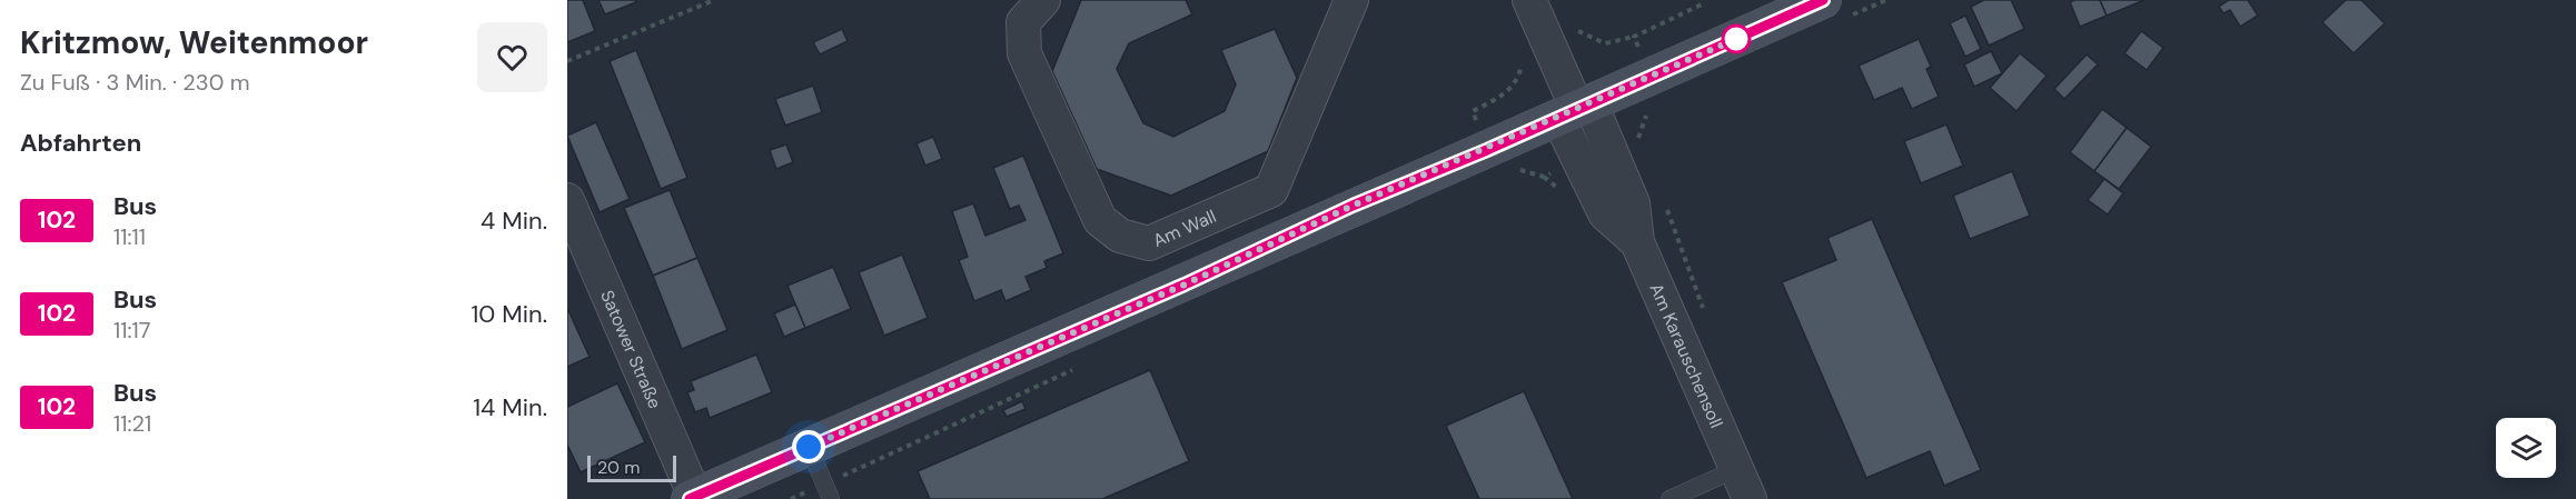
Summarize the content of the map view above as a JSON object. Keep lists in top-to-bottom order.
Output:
{
  "streets": {
    "main road": ["Satower Straße"],
    "street": ["Am Wall", "Am Karauschensoll"]
  },
  "crossings": [
    ["Satower Straße", "Am Karauschensoll"]
  ],
  "lines": ["bus line 102"],
  "scale_bar": "20 m",
  "page": {
    "heading": [
      ["Kritzmow, Weitenmoor", "Zu Fuß · 3 Min. · 230 m"],
      "Abfahrten"
    ],
    "list": [
      {
        "mark": "102",
        "name": "Bus",
        "note": "11:11",
        "value": "4 Min."
      },
      {
        "mark": "102",
        "name": "Bus",
        "note": "11:17",
        "value": "10 Min."
      },
      {
        "mark": "102",
        "name": "Bus",
        "note": "11:21",
        "value": "14 Min."
      }
    ],
    "scale": "20 m"
  }
}
